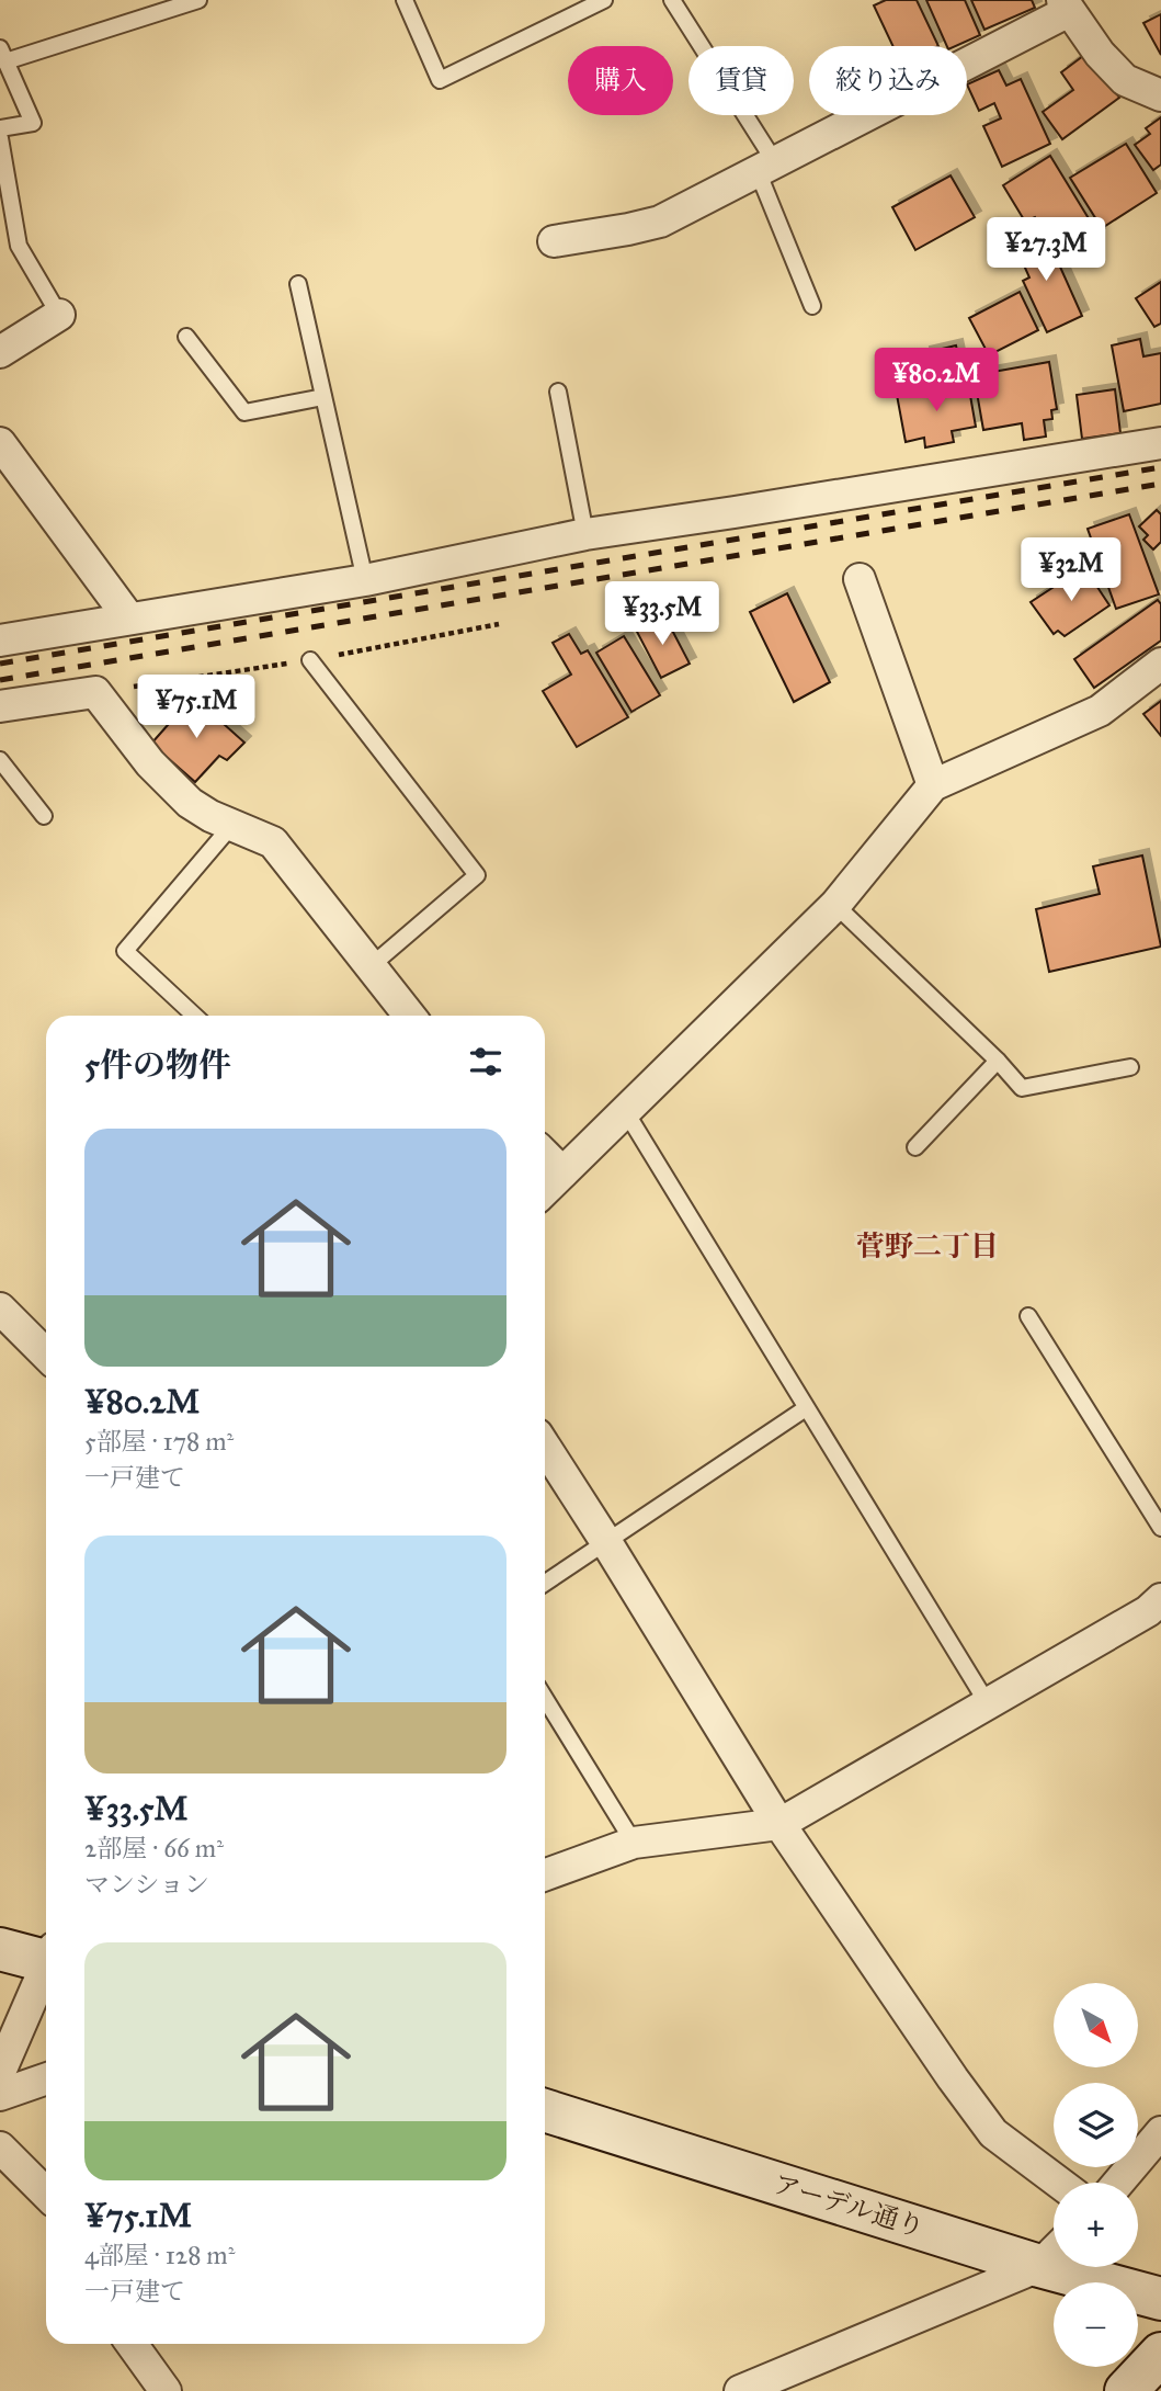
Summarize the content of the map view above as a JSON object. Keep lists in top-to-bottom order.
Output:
{
  "streets": {
    "street": ["アーデル通り"]
  },
  "districts": ["菅野二丁目"],
  "north": "bottom right",
  "page": {
    "chip": ["購入", "賃貸", "絞り込み"],
    "price": [
      "¥27.3M",
      "¥80.2M",
      "¥32M",
      "¥33.5M",
      "¥75.1M"
    ],
    "heading": "5件の物件",
    "list": [
      {
        "name": "¥80.2M",
        "note": "5部屋 · 178 m² · 一戸建て"
      },
      {
        "name": "¥33.5M",
        "note": "2部屋 · 66 m² · マンション"
      },
      {
        "name": "¥75.1M",
        "note": "4部屋 · 128 m² · 一戸建て"
      }
    ],
    "map_buttons": ["+", "−"]
  }
}
